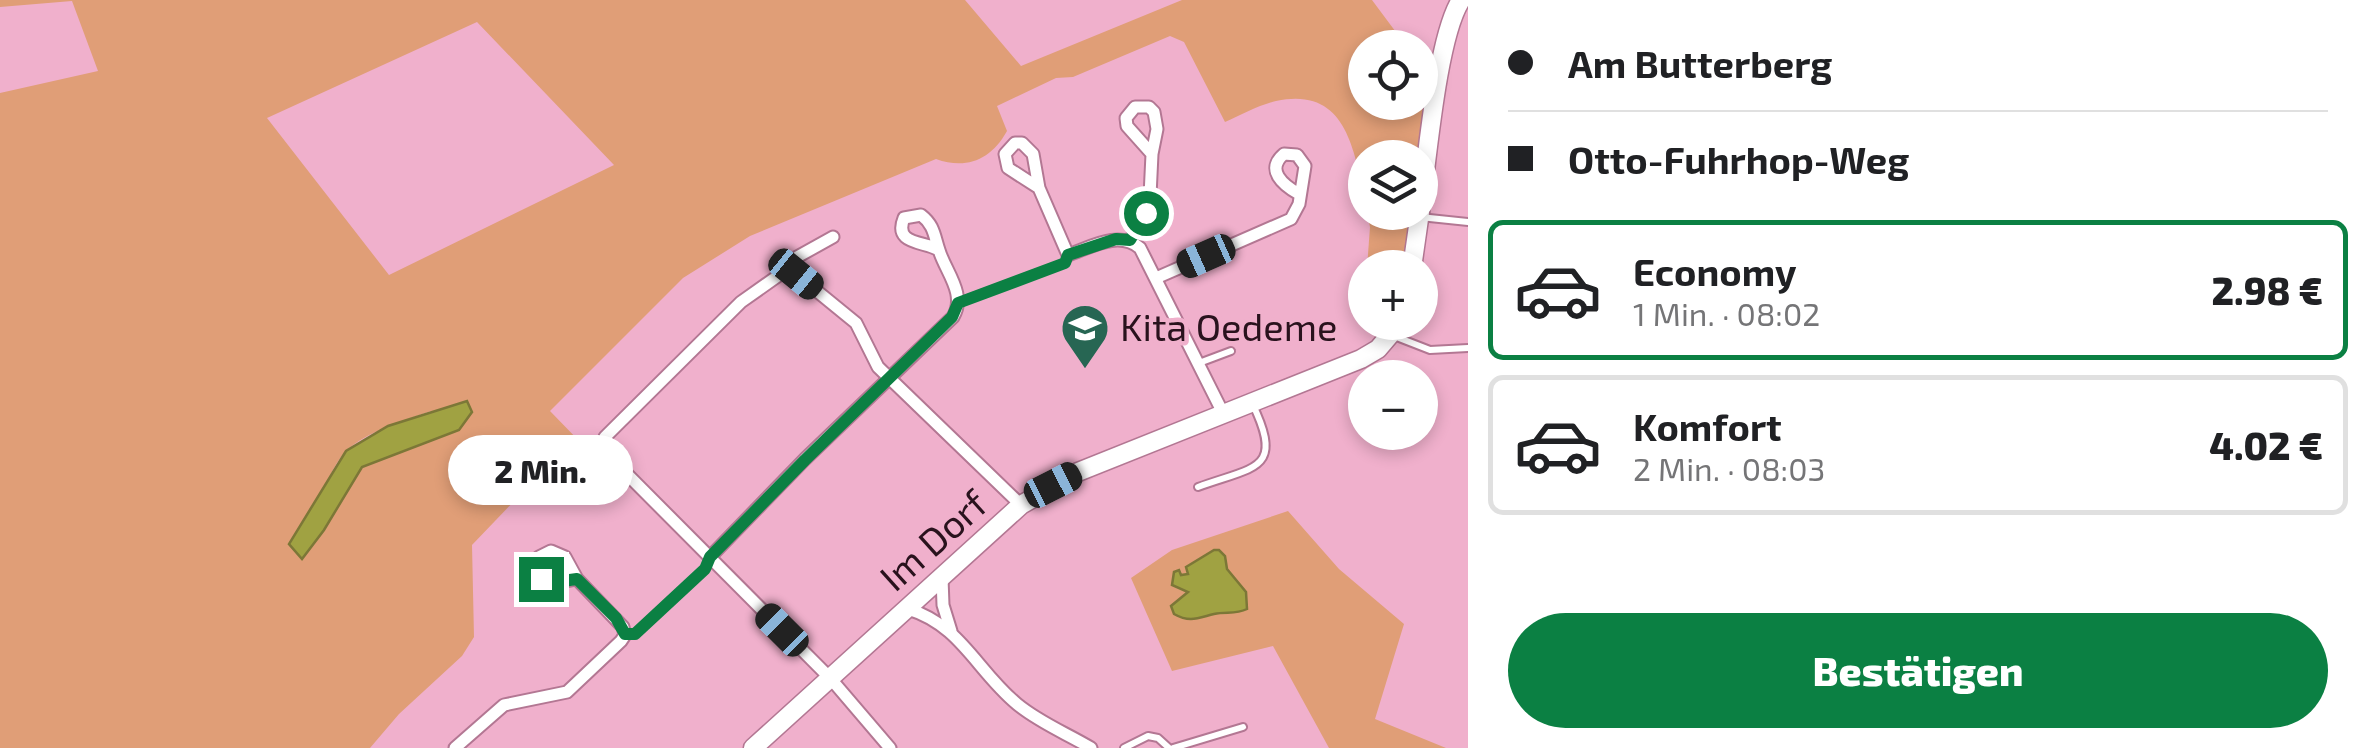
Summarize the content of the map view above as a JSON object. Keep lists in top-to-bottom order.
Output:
{
  "streets": {
    "street": ["Im Dorf"]
  },
  "places": {
    "school or university": ["Kita Oedeme"]
  },
  "page": {
    "banner": ["Am Butterberg", "Otto-Fuhrhop-Weg"],
    "map_buttons": ["+", "−"],
    "list": [
      {
        "name": "Economy",
        "note": "1 Min. · 08:02",
        "value": "2.98 €"
      },
      {
        "name": "Komfort",
        "note": "2 Min. · 08:03",
        "value": "4.02 €"
      }
    ],
    "bubble": "2 Min.",
    "buttons": "Bestätigen"
  }
}
